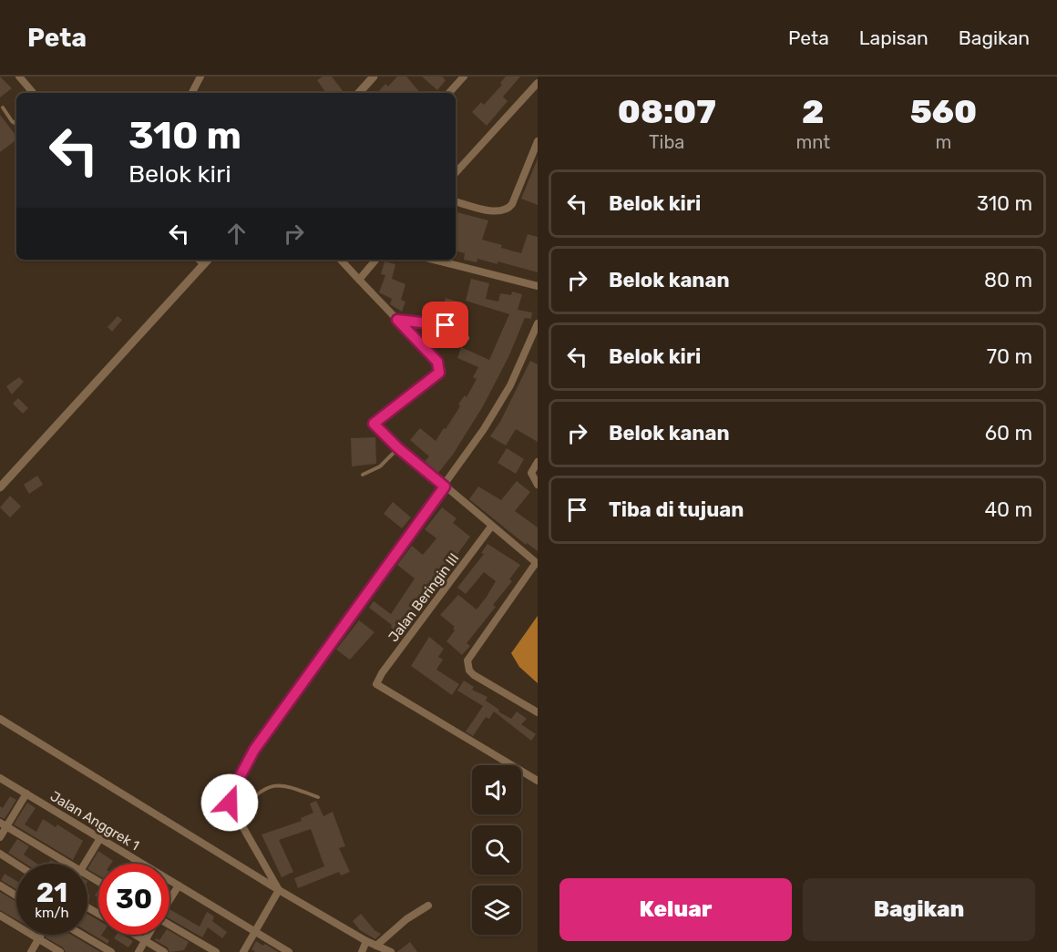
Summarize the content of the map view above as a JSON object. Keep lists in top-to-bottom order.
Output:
{
  "streets": {
    "street": ["Jalan Beringin III", "Jalan Anggrek 1"]
  },
  "page": {
    "header": "Peta",
    "nav": ["Peta", "Lapisan", "Bagikan"],
    "eta": [
      "08:07",
      "Tiba",
      "2",
      "mnt",
      "560",
      "m"
    ],
    "turn": ["310 m", "Belok kiri"],
    "list": [
      {
        "name": "Belok kiri",
        "value": "310 m"
      },
      {
        "name": "Belok kanan",
        "value": "80 m"
      },
      {
        "name": "Belok kiri",
        "value": "70 m"
      },
      {
        "name": "Belok kanan",
        "value": "60 m"
      },
      {
        "name": "Tiba di tujuan",
        "value": "40 m"
      }
    ],
    "speed": "21 km/h",
    "limit": "30",
    "buttons": ["Keluar", "Bagikan"]
  }
}
